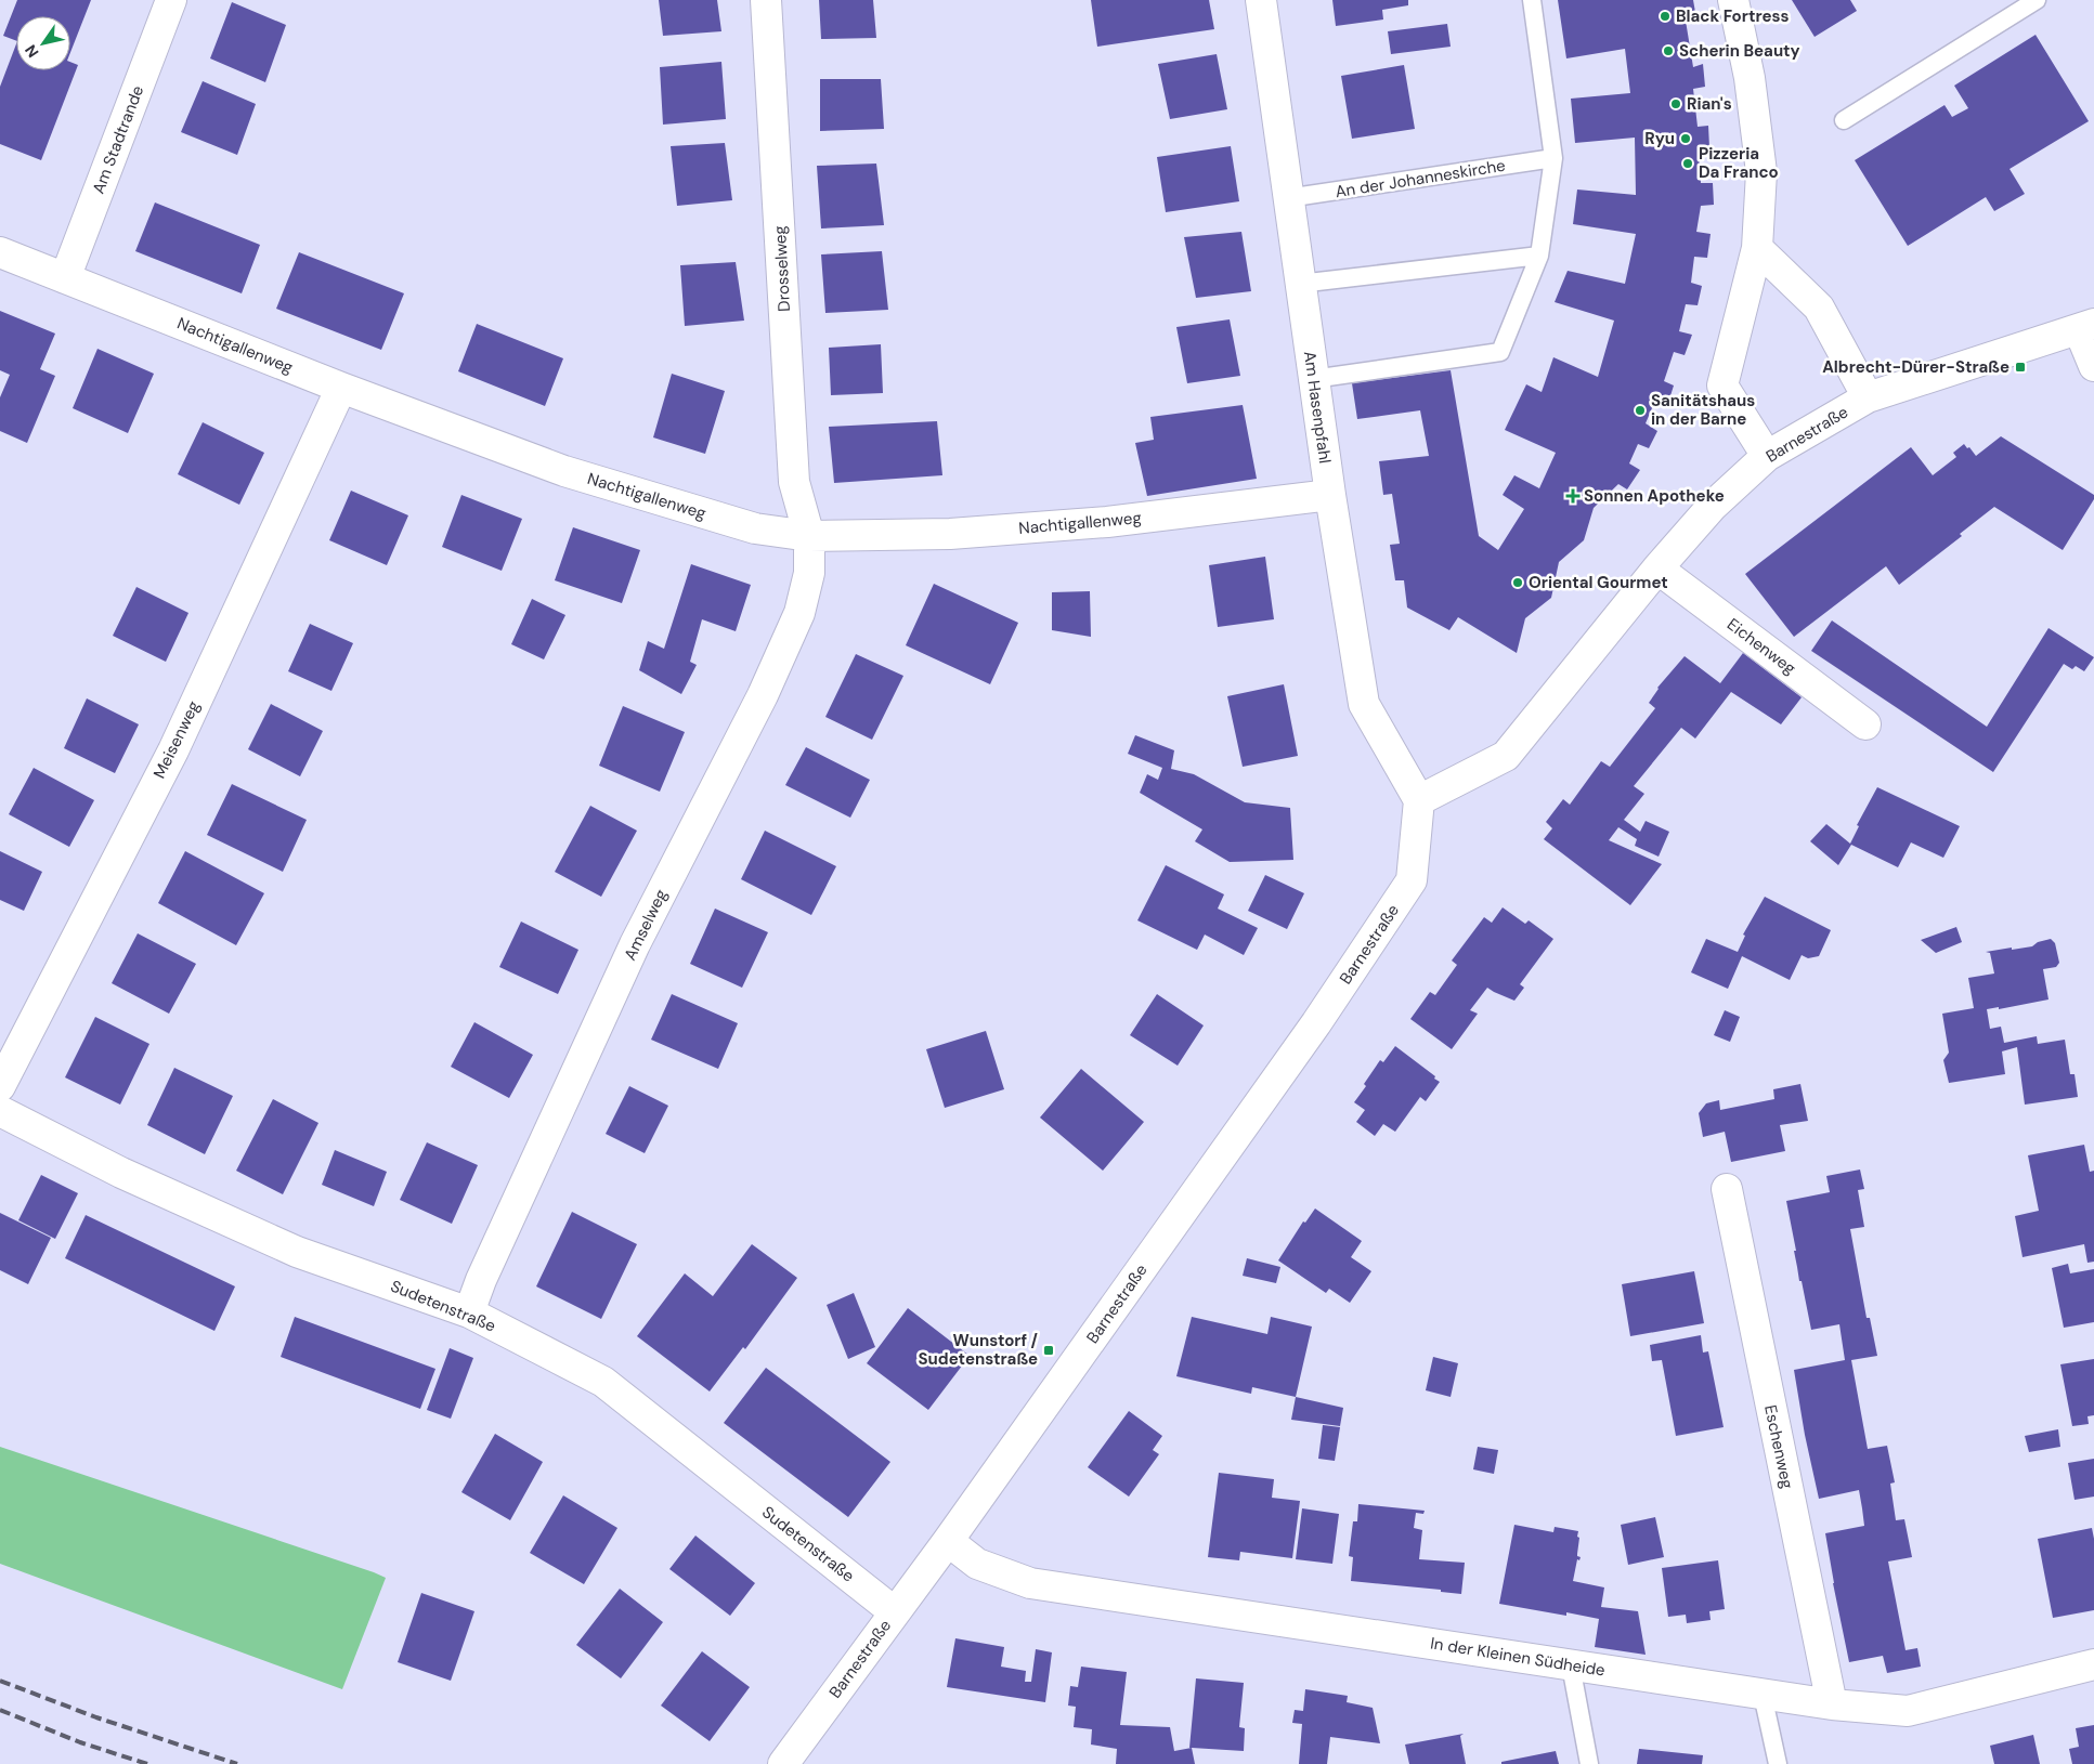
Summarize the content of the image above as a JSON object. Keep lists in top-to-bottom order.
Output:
{
  "streets": {
    "street": [
      "Am Stadtrande",
      "Drosselweg",
      "Nachtigallenweg",
      "Am Hasenpfahl",
      "Barnestraße",
      "Eichenweg",
      "Meisenweg",
      "Amselweg",
      "Sudetenstraße",
      "Eschenweg",
      "In der Kleinen Südheide"
    ],
    "lane": ["An der Johanneskirche"]
  },
  "crossings": [
    ["Am Stadtrande", "Nachtigallenweg"],
    ["An der Johanneskirche", "Am Hasenpfahl"],
    ["Drosselweg", "Nachtigallenweg"],
    ["Drosselweg", "Amselweg"],
    ["Nachtigallenweg", "Am Hasenpfahl"],
    ["Nachtigallenweg", "Meisenweg"],
    ["Nachtigallenweg", "Amselweg"],
    ["Am Hasenpfahl", "Barnestraße"],
    ["Barnestraße", "Eichenweg"],
    ["Barnestraße", "Sudetenstraße"],
    ["Barnestraße", "In der Kleinen Südheide"],
    ["Amselweg", "Sudetenstraße"],
    ["Eschenweg", "In der Kleinen Südheide"]
  ],
  "places": {
    "other": [
      "Black Fortress",
      "Scherin Beauty",
      "Rian's",
      "Ryu",
      "Pizzeria Da Franco",
      "Sanitätshaus in der Barne",
      "Oriental Gourmet"
    ],
    "transit": ["Albrecht-Dürer-Straße", "Wunstorf / Sudetenstraße"],
    "health": ["Sonnen Apotheke"]
  },
  "north": "bottom left"
}
